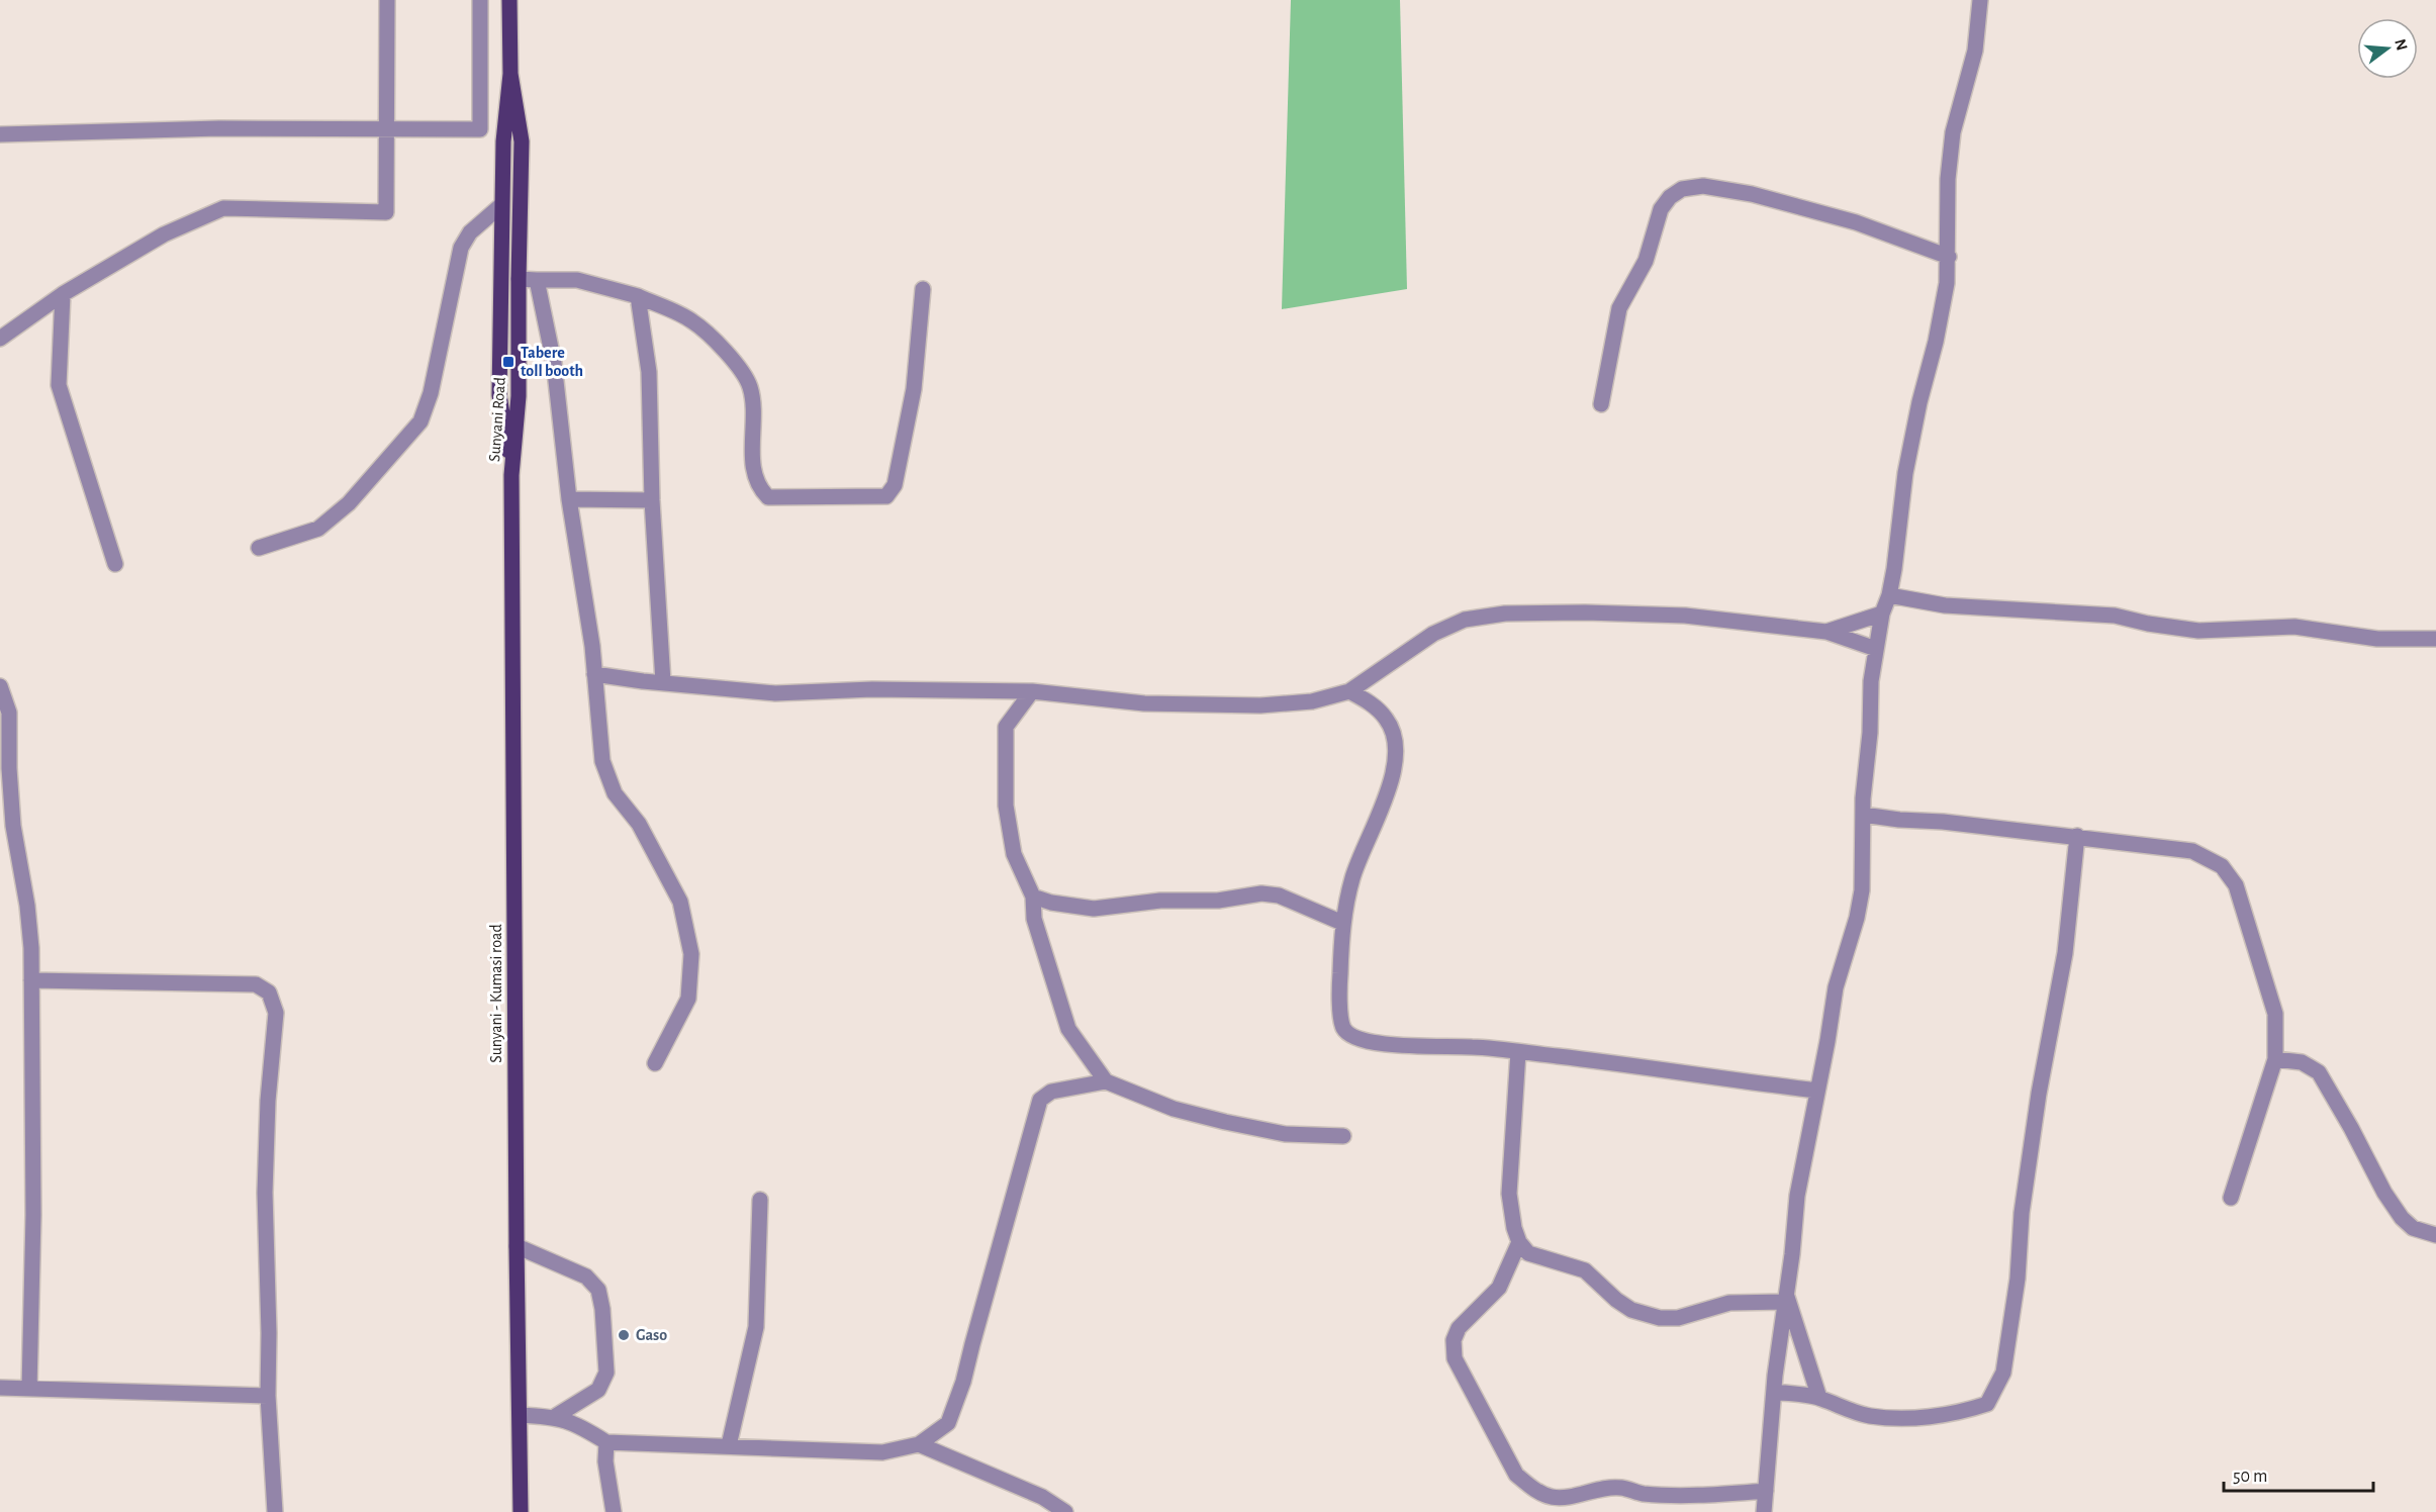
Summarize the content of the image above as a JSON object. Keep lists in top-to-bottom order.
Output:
{
  "streets": {
    "main road": ["Sunyani Road", "Sunyani - Kumasi road"]
  },
  "crossings": [
    ["Sunyani Road", "Sunyani - Kumasi road"]
  ],
  "places": {
    "transit": ["Tabere toll booth"],
    "other": ["Gaso"]
  },
  "scale_bar": "50 m",
  "north": "right"
}
